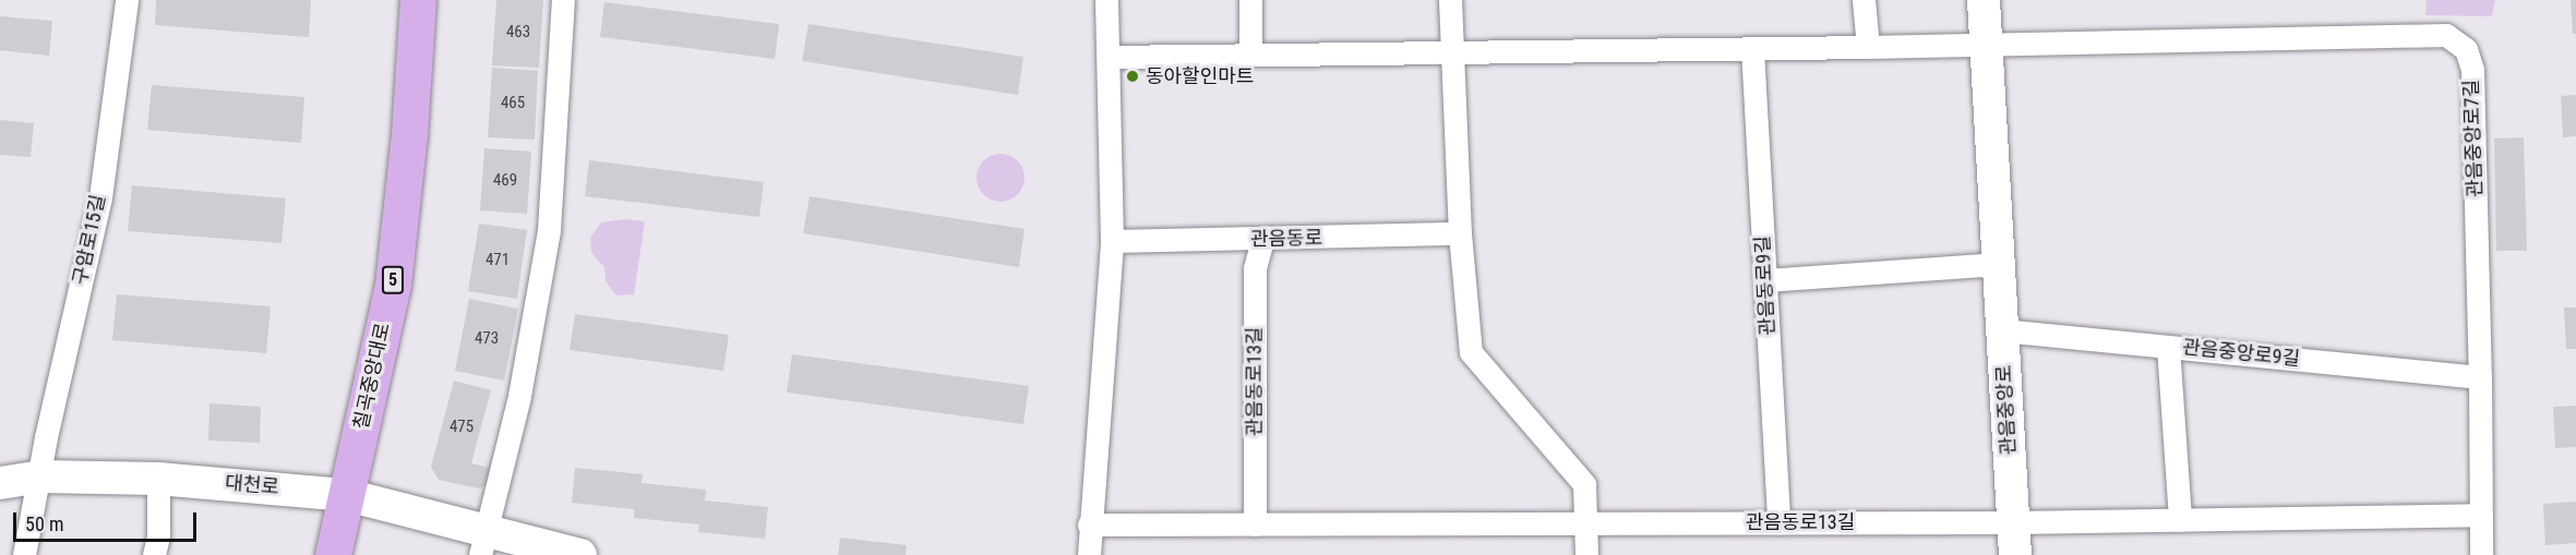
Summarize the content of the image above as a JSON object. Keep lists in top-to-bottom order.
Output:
{
  "streets": {
    "main road": [
      "5",
      "칠곡중앙대로",
      "관음중앙로",
      "대천로"
    ],
    "street": [
      "관음중앙로7길",
      "관음동로",
      "구암로15길",
      "관음동로9길",
      "관음중앙로9길",
      "관음동로13길"
    ]
  },
  "crossings": [
    ["관음중앙로7길", "관음중앙로9길"],
    ["관음중앙로7길", "관음중앙로"],
    ["관음동로", "관음동로13길"],
    ["구암로15길", "대천로"],
    ["관음동로9길", "관음동로13길"],
    ["관음중앙로9길", "관음중앙로"],
    ["칠곡중앙대로", "대천로"],
    ["관음동로13길", "관음중앙로"]
  ],
  "places": ["동아할인마트"],
  "house_numbers": [
    "463",
    "465",
    "469",
    "471",
    "473",
    "475"
  ],
  "scale_bar": "50 m"
}
